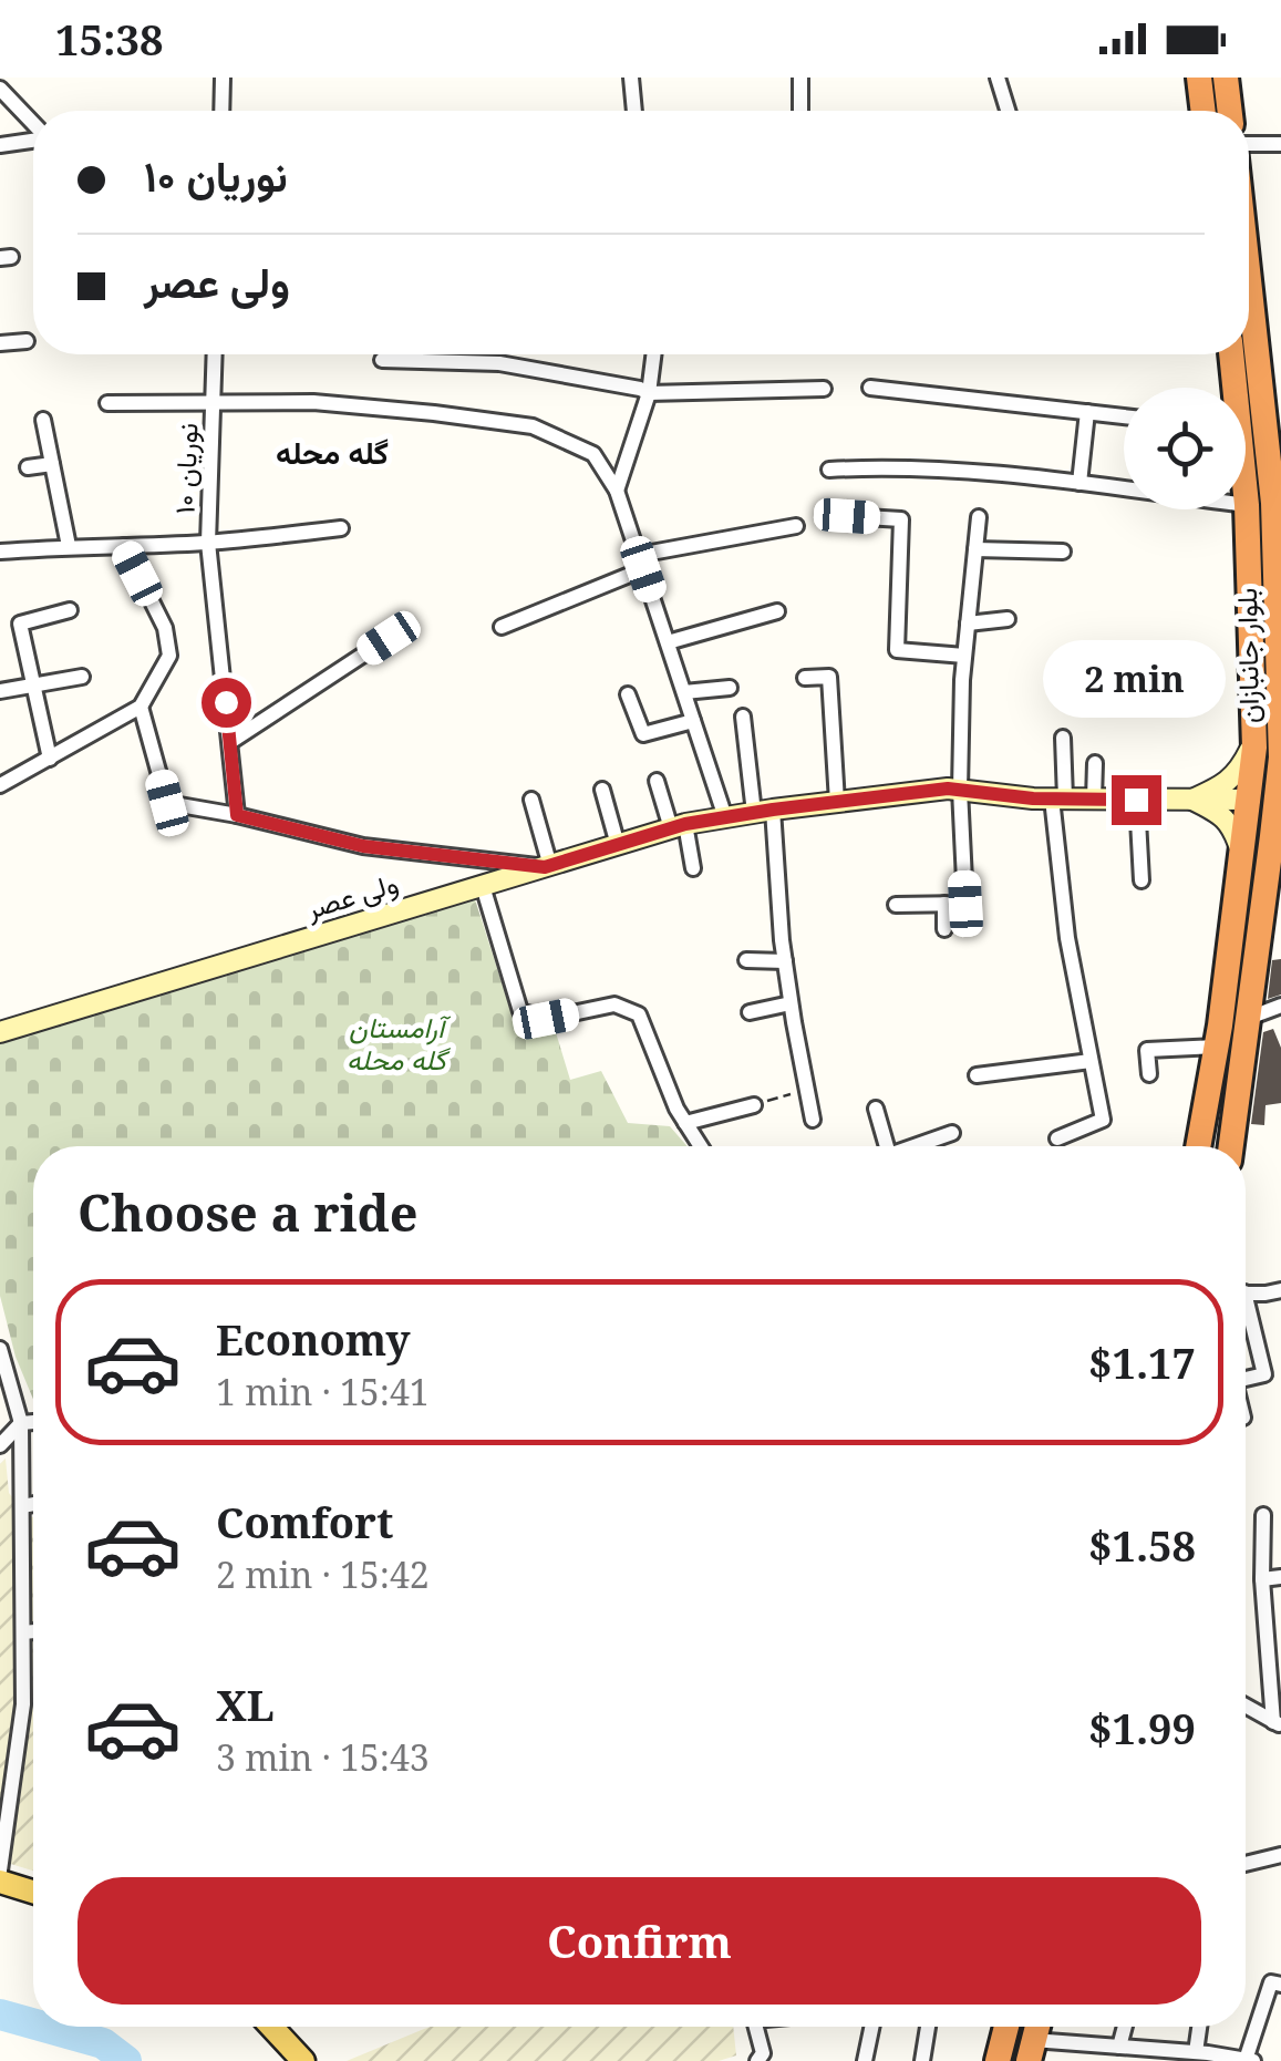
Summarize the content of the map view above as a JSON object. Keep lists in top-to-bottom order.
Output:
{
  "streets": {
    "highway": ["بلوار جانبازان"],
    "main road": ["ولی عصر"],
    "street": ["نوریان ۱۰"]
  },
  "crossings": [
    ["بلوار جانبازان", "ولی عصر"]
  ],
  "districts": ["گله محله"],
  "parks": ["آرامستان گله محله"],
  "page": {
    "status": "15:38",
    "banner": ["نوریان ۱۰", "ولی عصر"],
    "bubble": "2 min",
    "heading": "Choose a ride",
    "list": [
      {
        "name": "Economy",
        "note": "1 min · 15:41",
        "value": "$1.17"
      },
      {
        "name": "Comfort",
        "note": "2 min · 15:42",
        "value": "$1.58"
      },
      {
        "name": "XL",
        "note": "3 min · 15:43",
        "value": "$1.99"
      }
    ],
    "buttons": "Confirm"
  }
}
